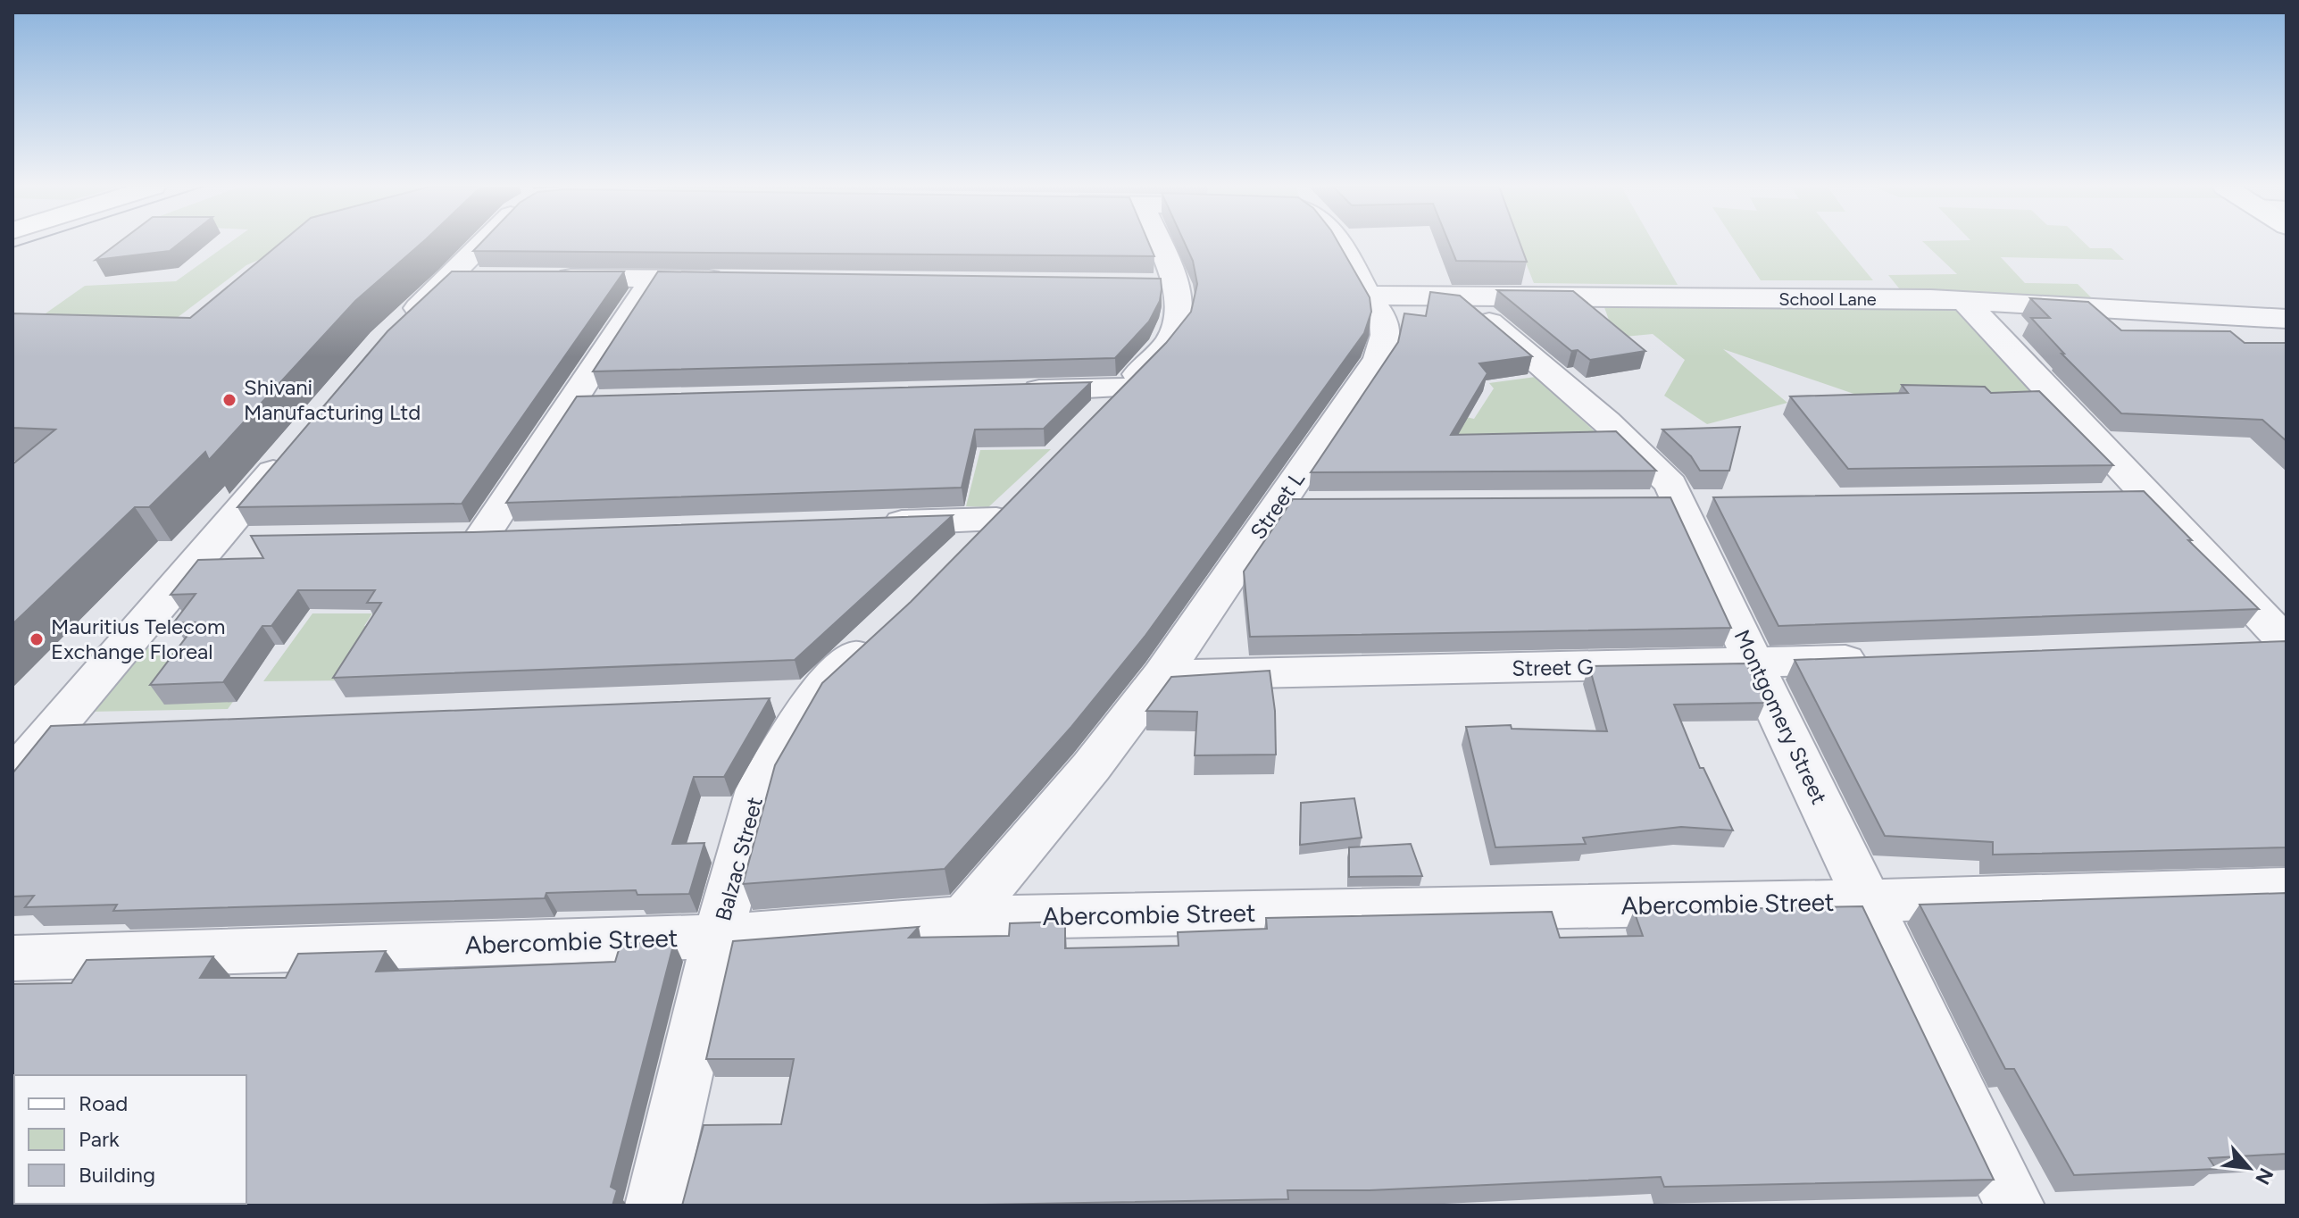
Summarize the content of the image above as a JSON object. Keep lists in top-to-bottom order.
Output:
{
  "streets": {
    "street": [
      "School Lane",
      "Street L",
      "Street G",
      "Montgomery Street",
      "Balzac Street",
      "Abercombie Street"
    ]
  },
  "crossings": [
    ["School Lane", "Street L"],
    ["School Lane", "Montgomery Street"],
    ["Street L", "Street G"],
    ["Street L", "Abercombie Street"],
    ["Street G", "Montgomery Street"],
    ["Montgomery Street", "Abercombie Street"],
    ["Balzac Street", "Abercombie Street"]
  ],
  "places": ["Shivani Manufacturing Ltd", "Mauritius Telecom Exchange Floreal"],
  "legend": ["Road", "Park", "Building"],
  "north": "bottom right"
}
